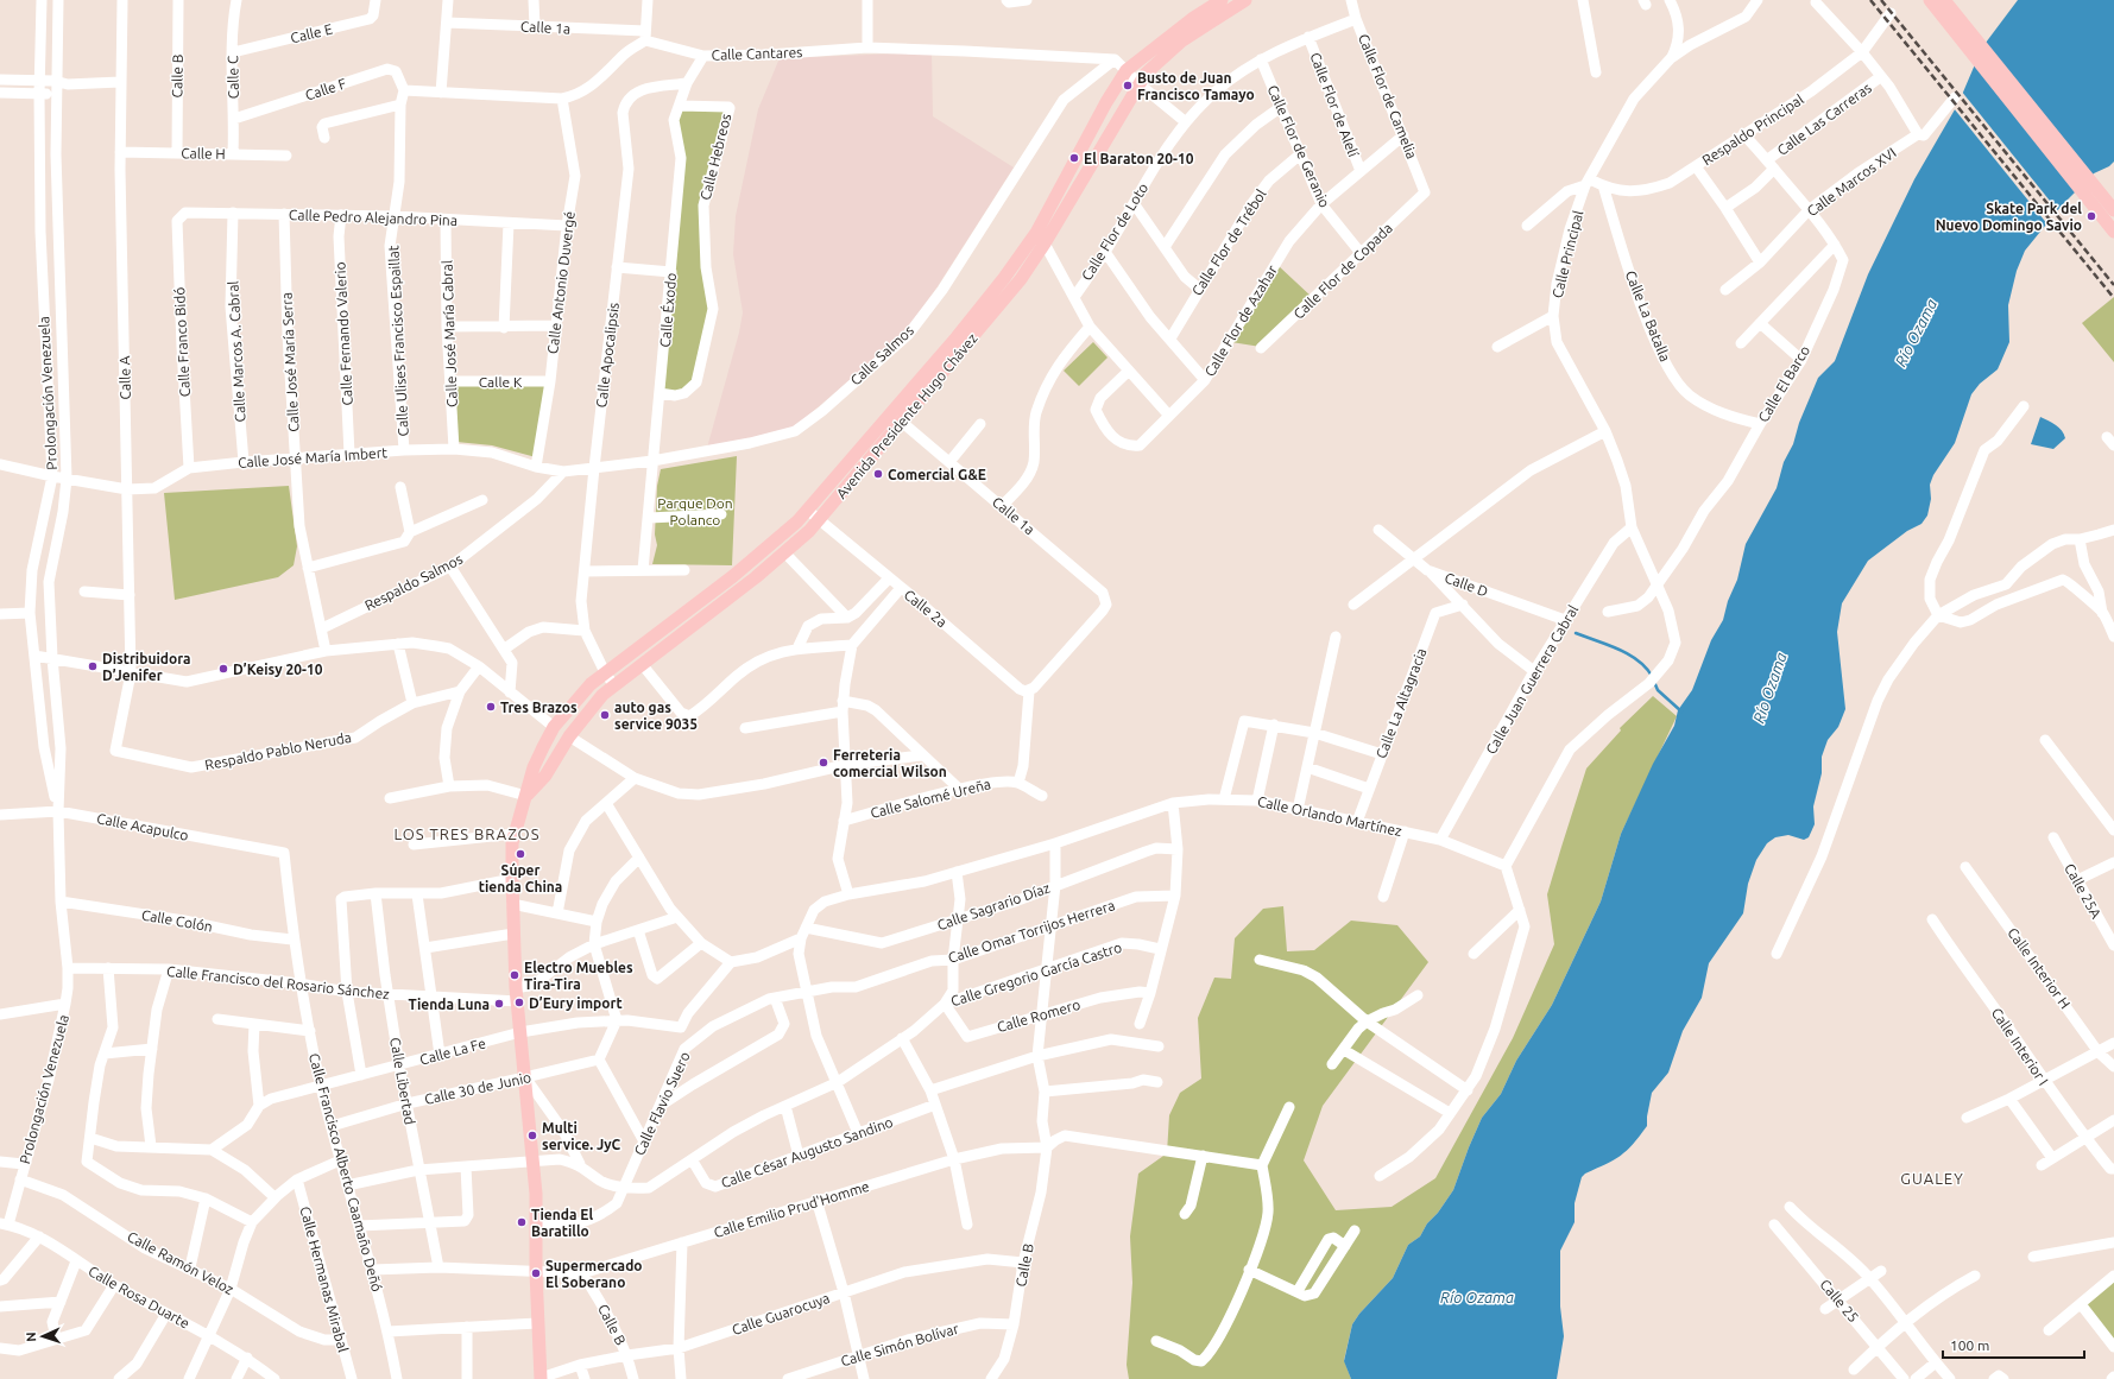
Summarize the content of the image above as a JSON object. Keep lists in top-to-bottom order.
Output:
{
  "streets": {
    "main road": ["Avenida Presidente Hugo Chávez"],
    "street": [
      "Calle 1a",
      "Calle E",
      "Calle Cantares",
      "Calle B",
      "Calle C",
      "Calle F",
      "Calle Flor de Camelia",
      "Calle Flor de Alelí",
      "Calle Las Carreras",
      "Respaldo Principal",
      "Calle Flor de Geranio",
      "Calle H",
      "Calle Hebreos",
      "Calle Marcos XVI",
      "Calle Pedro Alejandro Pina",
      "Calle Flor de Loto",
      "Calle Flor de Trébol",
      "Calle Principal",
      "Calle Flor de Copada",
      "Calle Antonio Duvergé",
      "Calle Éxodo",
      "Calle La Batalla",
      "Calle Flor de Azahar",
      "Calle Fernando Valerio",
      "Calle José María Cabral",
      "Calle Ulises Francisco Espaillat",
      "Calle Franco Bidó",
      "Calle Marcos A. Cabral",
      "Calle Apocalipsis",
      "Calle Salmos",
      "Calle José María Serra",
      "Calle A",
      "Calle K",
      "Calle El Barco",
      "Prolongación Venezuela",
      "Calle José María Imbert",
      "Respaldo Salmos",
      "Calle D",
      "Calle 2a",
      "Calle Juan Guerrera Cabral",
      "Calle La Altagracia",
      "Respaldo Pablo Neruda",
      "Calle Salomé Ureña",
      "Calle Orlando Martínez",
      "Calle Acapulco",
      "Calle 25A",
      "Calle Sagrario Díaz",
      "Calle Colón",
      "Calle Omar Torrijos Herrera",
      "Calle Interior H",
      "Calle Gregorio García Castro",
      "Calle Francisco del Rosario Sánchez",
      "Calle Romero",
      "Calle Interior I",
      "Calle La Fe",
      "Calle Libertad",
      "Calle 30 de Junio",
      "Calle Flavio Suero",
      "Calle César Augusto Sandino",
      "Calle Francisco Alberto Caamaño Deñó",
      "Calle Emilio Prud'Homme",
      "Calle Ramón Veloz",
      "Calle Hermanas Mirabal",
      "Calle Rosa Duarte",
      "Calle 25",
      "Calle Guarocuya",
      "Calle Simón Bolívar"
    ]
  },
  "crossings": [
    ["Calle 1a", "Calle Cantares"],
    ["Calle 1a", "Avenida Presidente Hugo Chávez"],
    ["Calle 1a", "Calle 2a"],
    ["Calle E", "Calle C"],
    ["Calle Cantares", "Calle Éxodo"],
    ["Calle Cantares", "Calle Salmos"],
    ["Calle B", "Calle H"],
    ["Calle B", "Calle Orlando Martínez"],
    ["Calle B", "Calle Sagrario Díaz"],
    ["Calle B", "Calle Omar Torrijos Herrera"],
    ["Calle B", "Calle Gregorio García Castro"],
    ["Calle B", "Calle Romero"],
    ["Calle B", "Calle Emilio Prud'Homme"],
    ["Calle B", "Calle Guarocuya"],
    ["Calle B", "Calle Simón Bolívar"],
    ["Calle C", "Calle F"],
    ["Calle C", "Calle H"],
    ["Calle F", "Calle Ulises Francisco Espaillat"],
    ["Calle Flor de Camelia", "Calle Flor de Loto"],
    ["Calle Flor de Camelia", "Calle Flor de Copada"],
    ["Calle Flor de Camelia", "Calle Flor de Azahar"],
    ["Calle Flor de Alelí", "Calle Flor de Loto"],
    ["Calle Flor de Alelí", "Calle Flor de Azahar"],
    ["Calle Las Carreras", "Calle El Barco"],
    ["Respaldo Principal", "Calle Principal"],
    ["Respaldo Principal", "Calle La Batalla"],
    ["Respaldo Principal", "Calle El Barco"],
    ["Calle Flor de Geranio", "Calle Flor de Loto"],
    ["Calle Flor de Geranio", "Calle Flor de Trébol"],
    ["Calle Flor de Geranio", "Calle Flor de Copada"],
    ["Calle Flor de Geranio", "Calle Flor de Azahar"],
    ["Calle H", "Calle A"],
    ["Calle Hebreos", "Calle Éxodo"],
    ["Calle Marcos XVI", "Calle El Barco"],
    ["Calle Pedro Alejandro Pina", "Calle Antonio Duvergé"],
    ["Calle Pedro Alejandro Pina", "Calle Fernando Valerio"],
    ["Calle Pedro Alejandro Pina", "Calle José María Cabral"],
    ["Calle Pedro Alejandro Pina", "Calle Ulises Francisco Espaillat"],
    ["Calle Pedro Alejandro Pina", "Calle Franco Bidó"],
    ["Calle Pedro Alejandro Pina", "Calle Marcos A. Cabral"],
    ["Calle Pedro Alejandro Pina", "Calle José María Serra"],
    ["Calle Principal", "Calle El Barco"],
    ["Calle Principal", "Calle Juan Guerrera Cabral"],
    ["Calle Principal", "Calle Orlando Martínez"],
    ["Calle Antonio Duvergé", "Calle K"],
    ["Calle Antonio Duvergé", "Calle José María Imbert"],
    ["Calle Éxodo", "Calle Apocalipsis"],
    ["Calle Éxodo", "Calle Salmos"],
    ["Calle La Batalla", "Calle El Barco"],
    ["Calle Fernando Valerio", "Calle José María Imbert"],
    ["Calle José María Cabral", "Calle K"],
    ["Calle José María Cabral", "Calle José María Imbert"],
    ["Calle Ulises Francisco Espaillat", "Calle José María Imbert"],
    ["Calle Franco Bidó", "Calle José María Imbert"],
    ["Calle Marcos A. Cabral", "Calle José María Imbert"],
    ["Calle Apocalipsis", "Calle Salmos"],
    ["Calle Apocalipsis", "Avenida Presidente Hugo Chávez"],
    ["Calle Salmos", "Calle José María Imbert"],
    ["Calle Salmos", "Respaldo Salmos"],
    ["Calle José María Serra", "Calle José María Imbert"],
    ["Calle José María Serra", "Respaldo Salmos"],
    ["Calle A", "Calle José María Imbert"],
    ["Calle A", "Respaldo Pablo Neruda"],
    ["Prolongación Venezuela", "Calle José María Imbert"],
    ["Prolongación Venezuela", "Calle Acapulco"],
    ["Prolongación Venezuela", "Calle Colón"],
    ["Prolongación Venezuela", "Calle Francisco del Rosario Sánchez"],
    ["Prolongación Venezuela", "Calle Ramón Veloz"],
    ["Prolongación Venezuela", "Calle Rosa Duarte"],
    ["Avenida Presidente Hugo Chávez", "Calle 2a"],
    ["Avenida Presidente Hugo Chávez", "Calle Gregorio García Castro"],
    ["Avenida Presidente Hugo Chávez", "Calle Francisco del Rosario Sánchez"],
    ["Avenida Presidente Hugo Chávez", "Calle La Fe"],
    ["Avenida Presidente Hugo Chávez", "Calle 30 de Junio"],
    ["Avenida Presidente Hugo Chávez", "Calle Flavio Suero"],
    ["Avenida Presidente Hugo Chávez", "Calle Emilio Prud'Homme"],
    ["Avenida Presidente Hugo Chávez", "Calle Guarocuya"],
    ["Calle José María Imbert", "Respaldo Salmos"],
    ["Calle D", "Calle Juan Guerrera Cabral"],
    ["Calle Juan Guerrera Cabral", "Calle Orlando Martínez"],
    ["Calle La Altagracia", "Calle Orlando Martínez"],
    ["Calle Orlando Martínez", "Calle Sagrario Díaz"],
    ["Calle Acapulco", "Calle Francisco Alberto Caamaño Deñó"],
    ["Calle Colón", "Calle Francisco Alberto Caamaño Deñó"],
    ["Calle Omar Torrijos Herrera", "Calle Flavio Suero"],
    ["Calle Gregorio García Castro", "Calle Romero"],
    ["Calle Gregorio García Castro", "Calle Libertad"],
    ["Calle Gregorio García Castro", "Calle Flavio Suero"],
    ["Calle Gregorio García Castro", "Calle César Augusto Sandino"],
    ["Calle Gregorio García Castro", "Calle Francisco Alberto Caamaño Deñó"],
    ["Calle Francisco del Rosario Sánchez", "Calle Libertad"],
    ["Calle Francisco del Rosario Sánchez", "Calle Francisco Alberto Caamaño Deñó"],
    ["Calle La Fe", "Calle Libertad"],
    ["Calle La Fe", "Calle Francisco Alberto Caamaño Deñó"],
    ["Calle Libertad", "Calle 30 de Junio"],
    ["Calle Libertad", "Calle Emilio Prud'Homme"],
    ["Calle 30 de Junio", "Calle Francisco Alberto Caamaño Deñó"],
    ["Calle Francisco Alberto Caamaño Deñó", "Calle Emilio Prud'Homme"],
    ["Calle Ramón Veloz", "Calle Hermanas Mirabal"]
  ],
  "districts": ["LOS TRES BRAZOS", "GUALEY"],
  "water": ["Río Ozama"],
  "parks": ["Parque Don Polanco"],
  "places": [
    "Busto de Juan Francisco Tamayo",
    "El Baraton 20-10",
    "Skate Park del Nuevo Domingo Savio",
    "Comercial G&E",
    "Distribuidora D’Jenifer",
    "D’Keisy 20-10",
    "Tres Brazos",
    "auto gas service 9035",
    "Ferreteria comercial Wilson",
    "Súper tienda China",
    "Electro Muebles Tira-Tira",
    "D’Eury import",
    "Tienda Luna",
    "Multi service. JyC",
    "Tienda El Baratillo",
    "Supermercado El Soberano"
  ],
  "scale_bar": "100 m",
  "north": "left"
}
